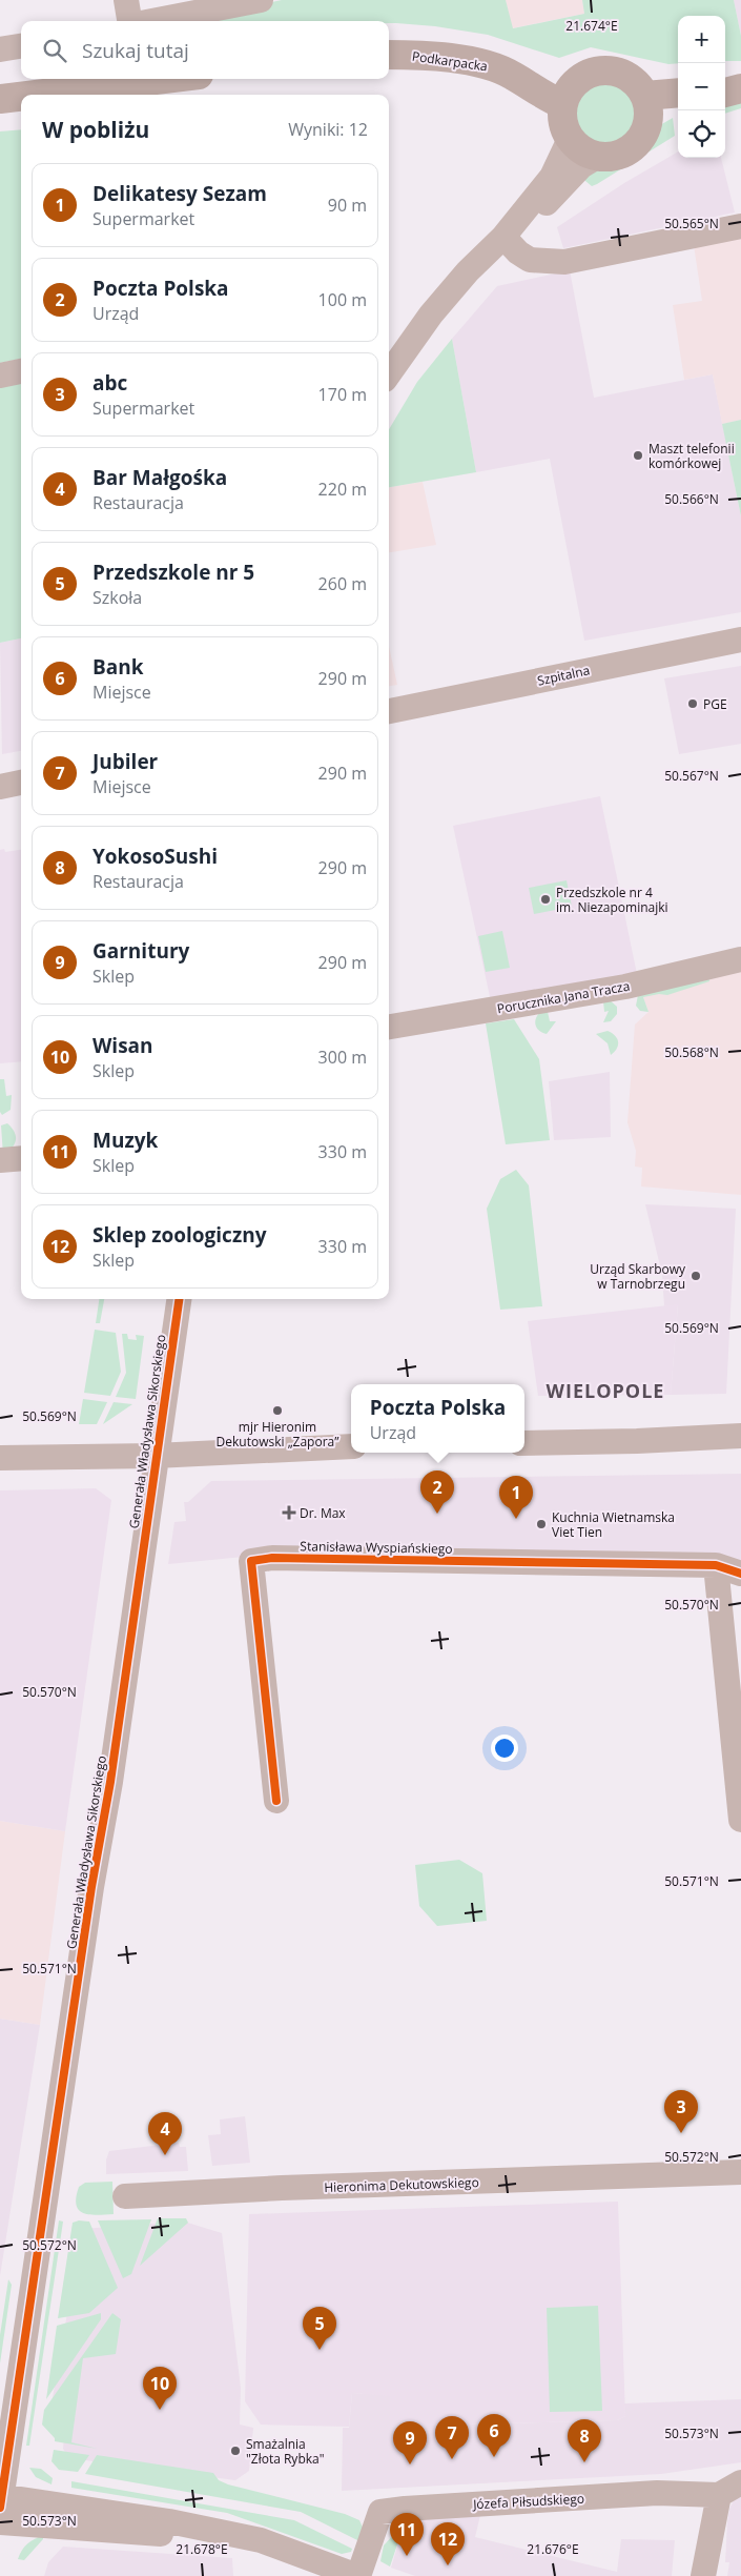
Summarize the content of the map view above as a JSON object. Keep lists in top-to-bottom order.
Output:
{
  "streets": {
    "main road": ["Podkarpacka"],
    "street": [
      "Szpitalna",
      "Porucznika Jana Tracza",
      "Generała Władysława Sikorskiego",
      "Stanisława Wyspiańskiego",
      "Hieronima Dekutowskiego",
      "Józefa Piłsudskiego"
    ]
  },
  "districts": ["WIELOPOLE"],
  "places": {
    "other": [
      "Maszt telefonii komórkowej",
      "PGE",
      "Przedszkole nr 4 im. Niezapominajki",
      "Urząd Skarbowy w Tarnobrzegu",
      "mjr Hieronim Dekutowski „Zapora”",
      "Kuchnia Wietnamska Viet Tien",
      "Smażalnia \"Złota Rybka\""
    ],
    "health": ["Dr. Max"]
  },
  "page": {
    "map_buttons": ["+", "−"],
    "search": "Szukaj tutaj",
    "heading": ["W pobliżu", "Wyniki: 12"],
    "list": [
      {
        "mark": "1",
        "name": "Delikatesy Sezam",
        "note": "Supermarket",
        "value": "90 m"
      },
      {
        "mark": "2",
        "name": "Poczta Polska",
        "note": "Urząd",
        "value": "100 m"
      },
      {
        "mark": "3",
        "name": "abc",
        "note": "Supermarket",
        "value": "170 m"
      },
      {
        "mark": "4",
        "name": "Bar Małgośka",
        "note": "Restauracja",
        "value": "220 m"
      },
      {
        "mark": "5",
        "name": "Przedszkole nr 5",
        "note": "Szkoła",
        "value": "260 m"
      },
      {
        "mark": "6",
        "name": "Bank",
        "note": "Miejsce",
        "value": "290 m"
      },
      {
        "mark": "7",
        "name": "Jubiler",
        "note": "Miejsce",
        "value": "290 m"
      },
      {
        "mark": "8",
        "name": "YokosoSushi",
        "note": "Restauracja",
        "value": "290 m"
      },
      {
        "mark": "9",
        "name": "Garnitury",
        "note": "Sklep",
        "value": "290 m"
      },
      {
        "mark": "10",
        "name": "Wisan",
        "note": "Sklep",
        "value": "300 m"
      },
      {
        "mark": "11",
        "name": "Muzyk",
        "note": "Sklep",
        "value": "330 m"
      },
      {
        "mark": "12",
        "name": "Sklep zoologiczny",
        "note": "Sklep",
        "value": "330 m"
      }
    ],
    "popup": ["Poczta Polska", "Urząd"],
    "pins": [
      "2",
      "1",
      "3",
      "4",
      "5",
      "10",
      "6",
      "7",
      "8",
      "9",
      "11",
      "12"
    ]
  },
  "coordinates": [
    "21.674°E",
    "50.565°N",
    "50.566°N",
    "50.567°N",
    "50.568°N",
    "50.569°N",
    "50.570°N",
    "50.571°N",
    "50.572°N",
    "50.573°N",
    "21.678°E",
    "21.676°E"
  ]
}
